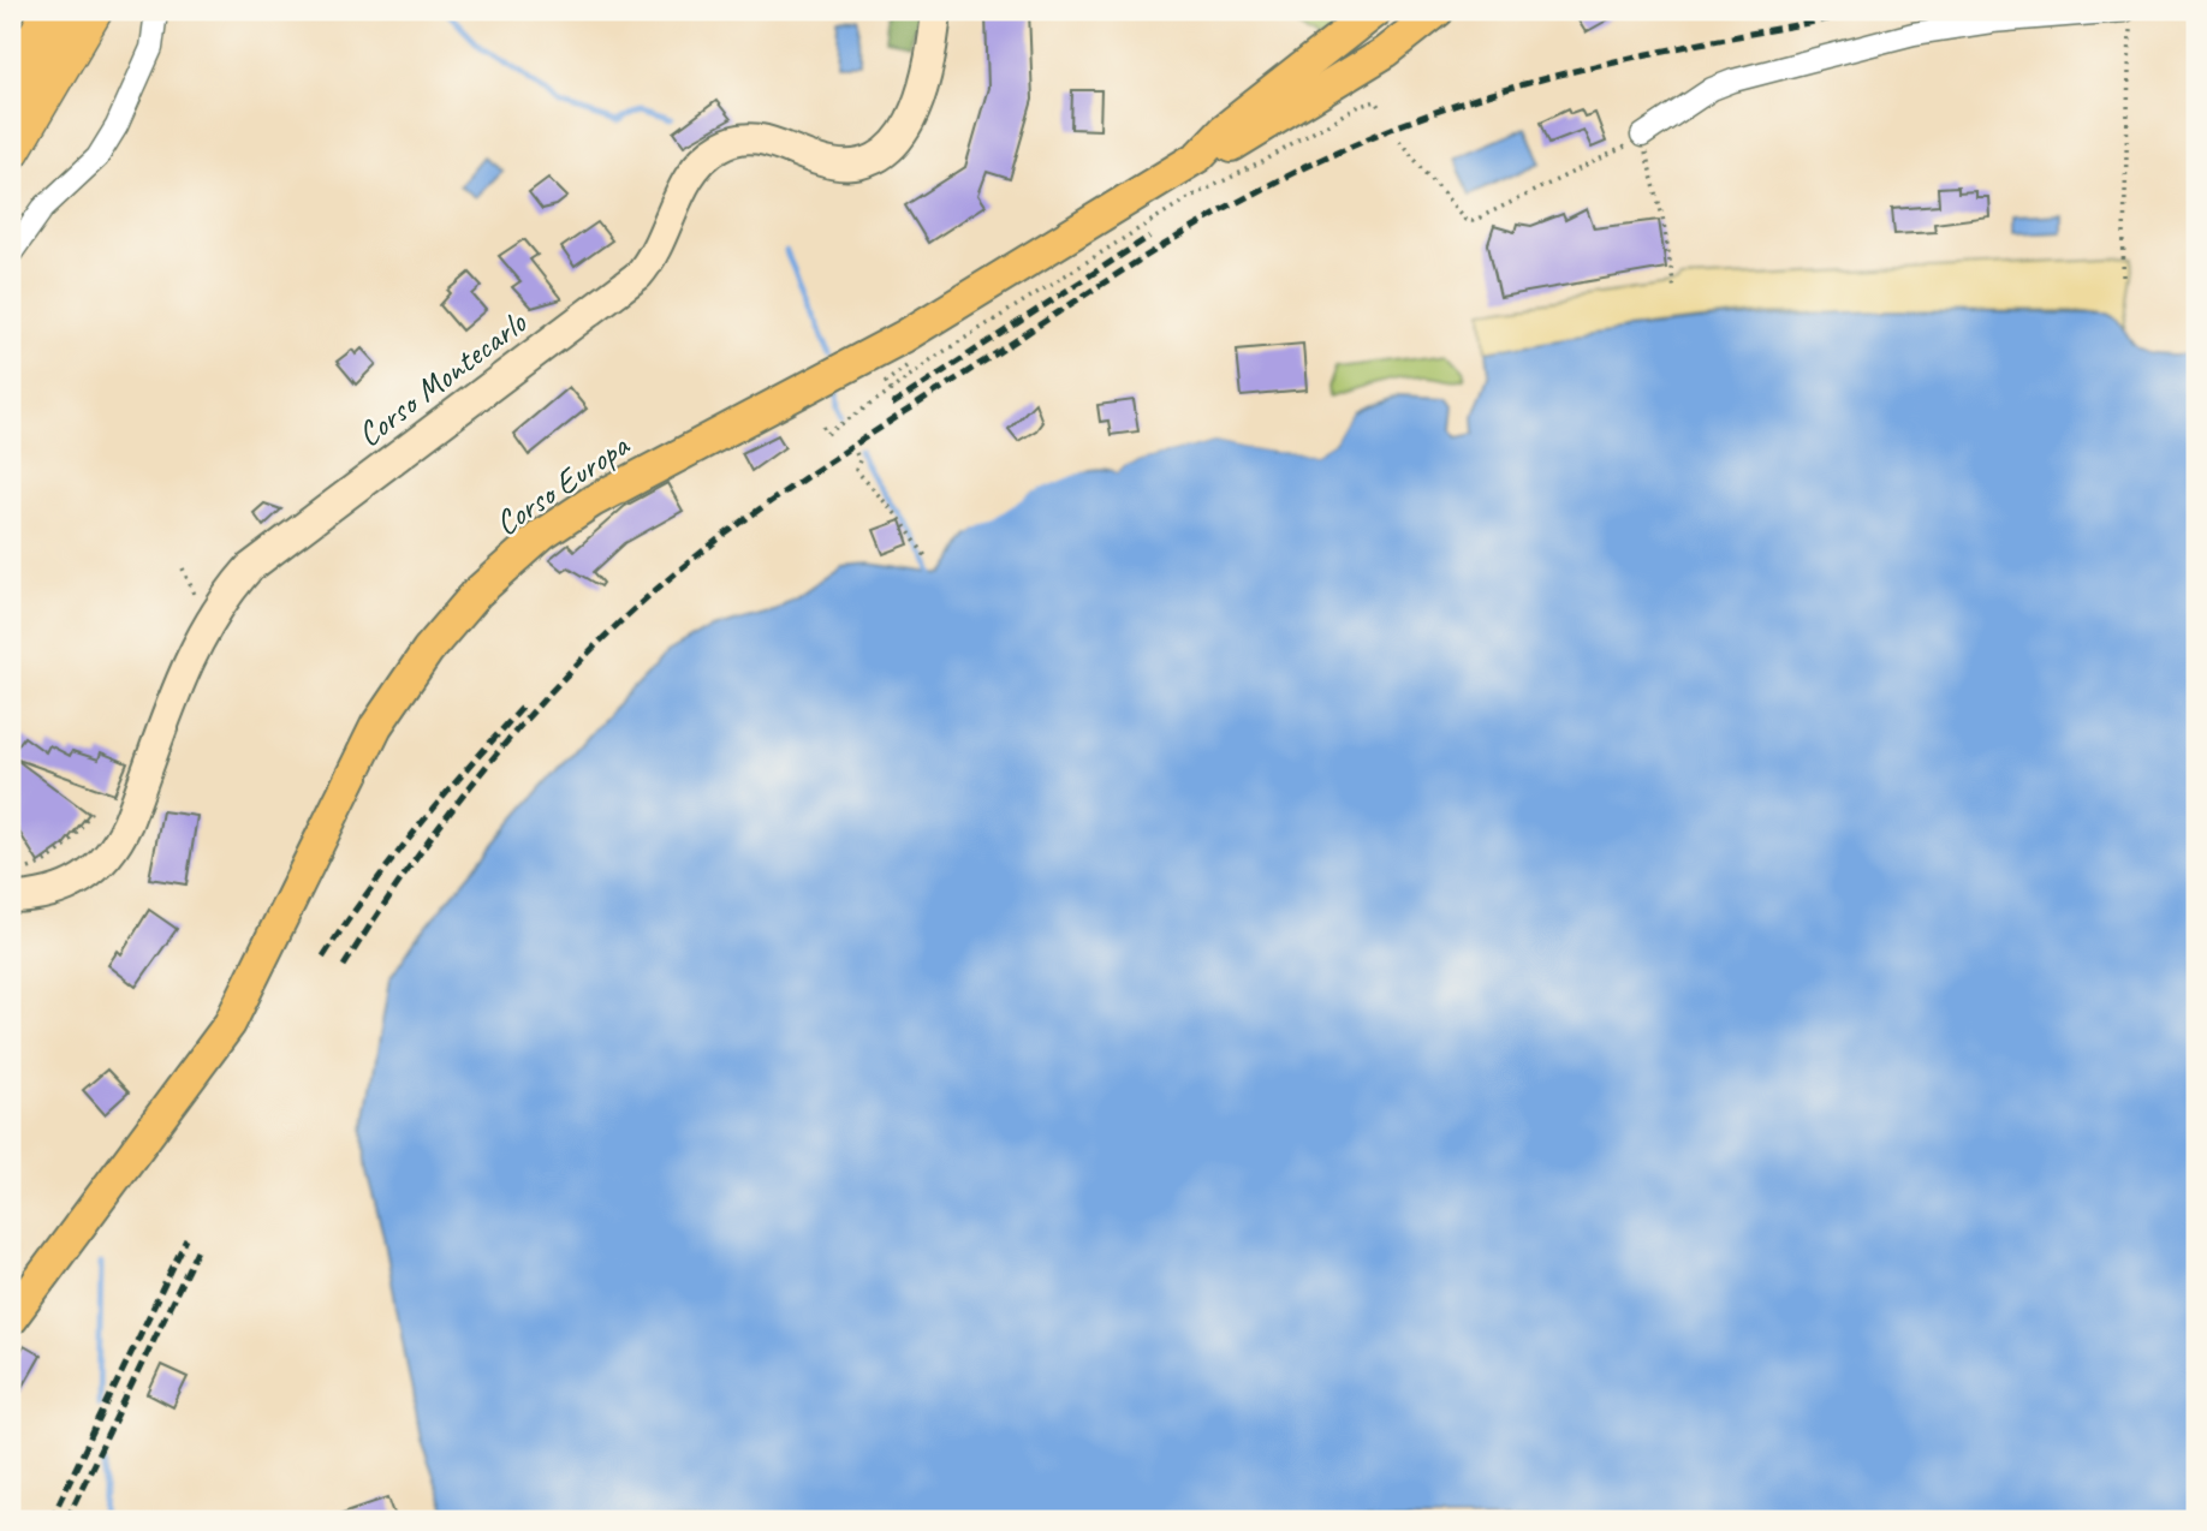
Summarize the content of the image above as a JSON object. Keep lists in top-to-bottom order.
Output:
{
  "streets": {
    "main road": ["Corso Montecarlo", "Corso Europa"]
  }
}
